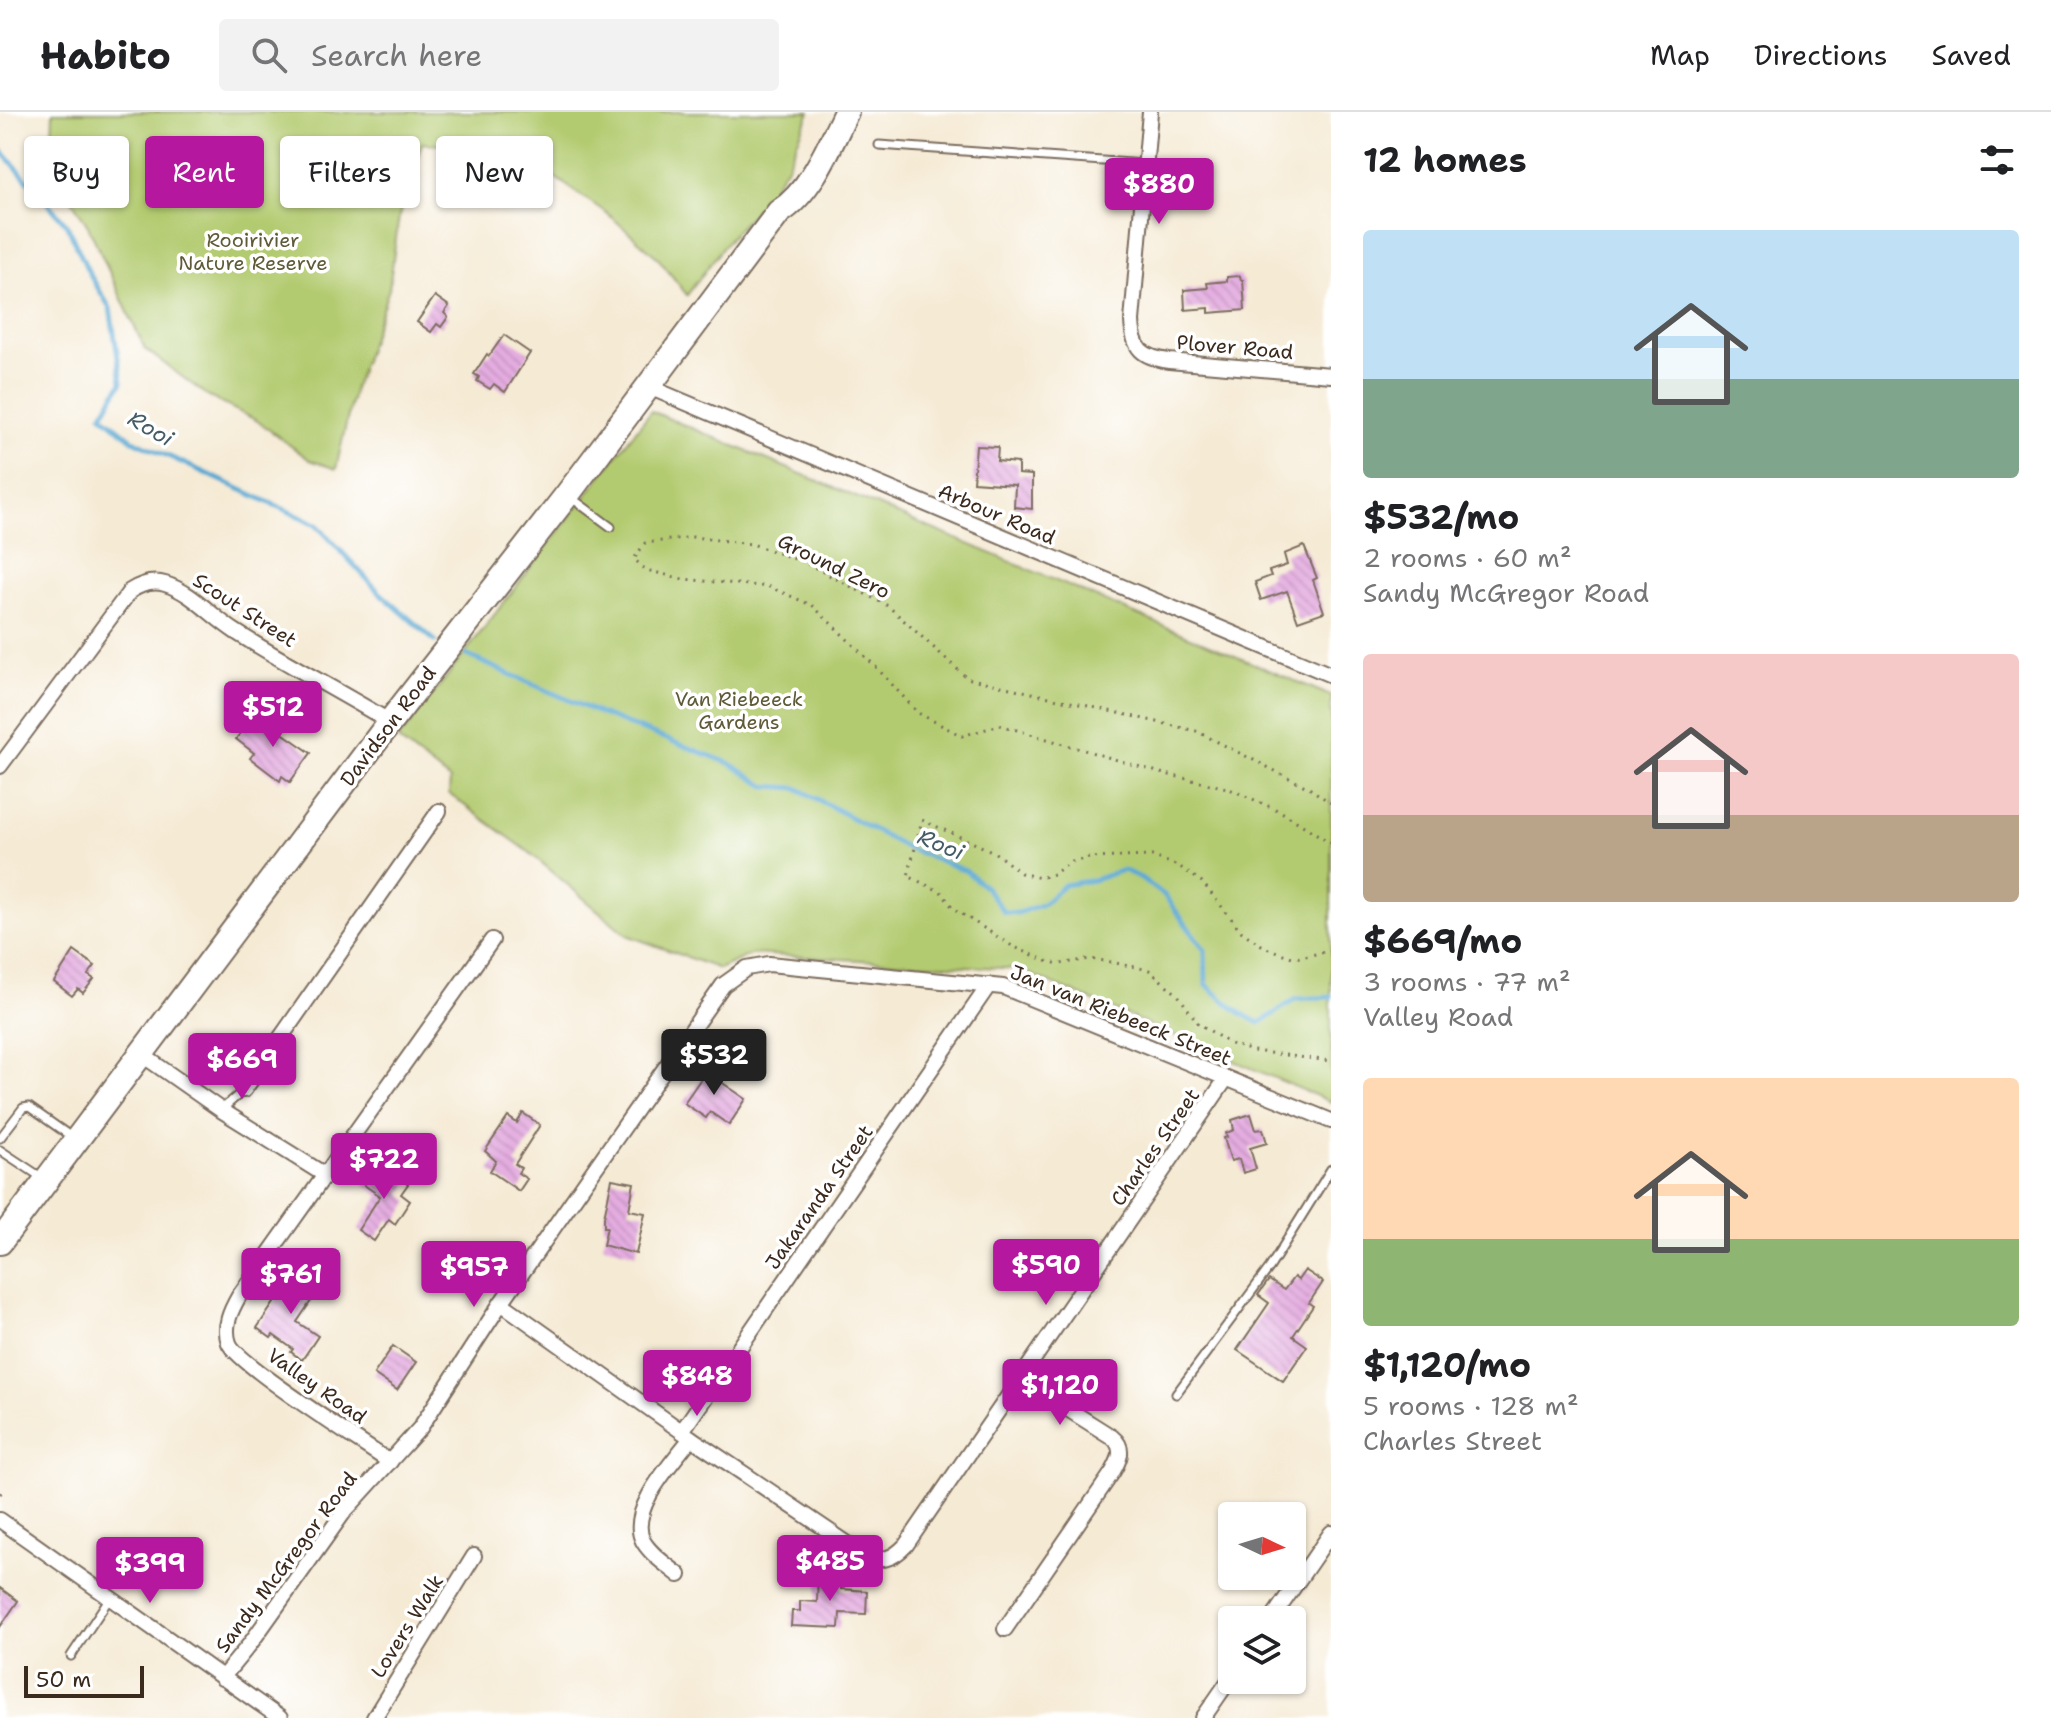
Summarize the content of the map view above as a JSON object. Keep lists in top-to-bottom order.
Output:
{
  "streets": {
    "highway": ["Davidson Road"],
    "street": [
      "Plover Road",
      "Arbour Road",
      "Scout Street",
      "Jan van Riebeeck Street",
      "Charles Street",
      "Jakaranda Street",
      "Valley Road",
      "Sandy McGregor Road",
      "Lovers Walk"
    ],
    "path": ["Ground Zero"]
  },
  "crossings": [
    ["Arbour Road", "Davidson Road"],
    ["Scout Street", "Davidson Road"],
    ["Jan van Riebeeck Street", "Charles Street"],
    ["Jan van Riebeeck Street", "Jakaranda Street"],
    ["Jan van Riebeeck Street", "Sandy McGregor Road"],
    ["Charles Street", "Jakaranda Street"],
    ["Charles Street", "Sandy McGregor Road"],
    ["Valley Road", "Sandy McGregor Road"]
  ],
  "water": ["Rooi"],
  "parks": ["Rooirivier Nature Reserve", "Van Riebeeck Gardens"],
  "scale_bar": "50 m",
  "north": "right",
  "page": {
    "header": "Habito",
    "search": "Search here",
    "nav": ["Map", "Directions", "Saved"],
    "heading": "12 homes",
    "chip": [
      "Buy",
      "Rent",
      "Filters",
      "New"
    ],
    "price": [
      "$880",
      "$512",
      "$532",
      "$669",
      "$722",
      "$590",
      "$957",
      "$761",
      "$848",
      "$1,120",
      "$485",
      "$399"
    ],
    "list": [
      {
        "name": "$532/mo",
        "note": "2 rooms · 60 m² · Sandy McGregor Road"
      },
      {
        "name": "$669/mo",
        "note": "3 rooms · 77 m² · Valley Road"
      },
      {
        "name": "$1,120/mo",
        "note": "5 rooms · 128 m² · Charles Street"
      }
    ],
    "scale": "50 m"
  }
}
